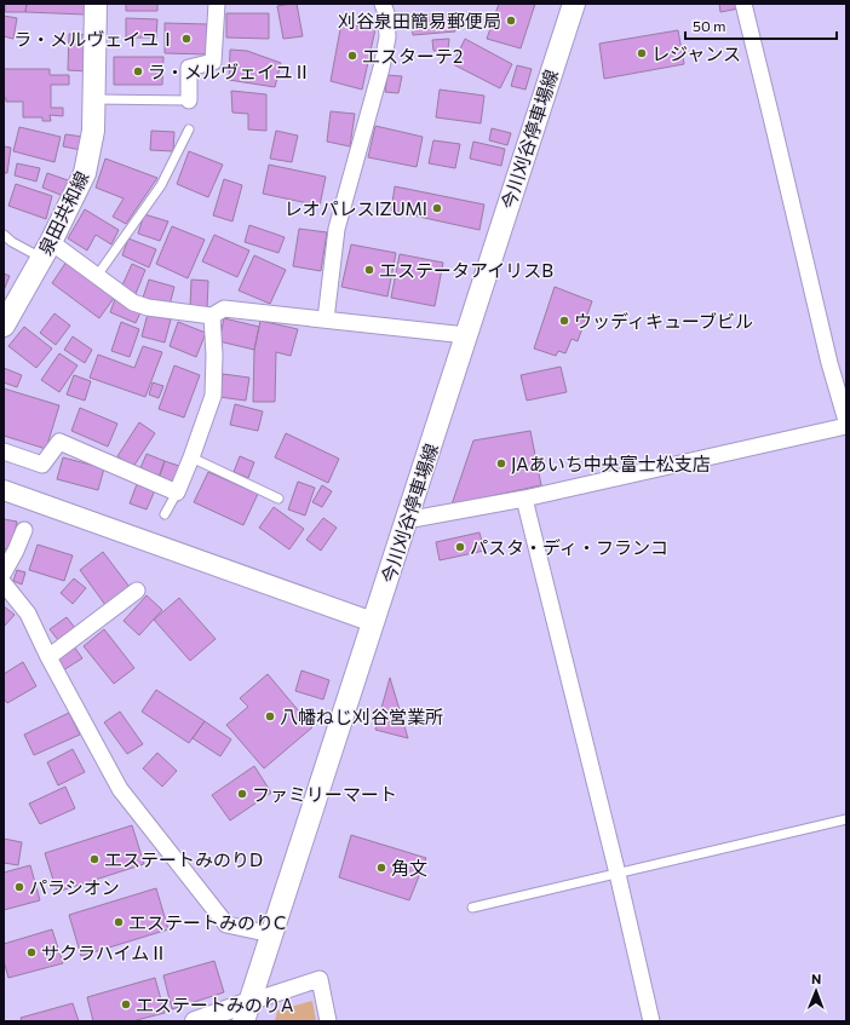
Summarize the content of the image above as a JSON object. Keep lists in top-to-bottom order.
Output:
{
  "streets": {
    "main road": ["今川刈谷停車場線", "泉田共和線"]
  },
  "places": [
    "刈谷泉田簡易郵便局",
    "ラ・メルヴェイユⅠ",
    "レジャンス",
    "エスターテ2",
    "ラ・メルヴェイユⅡ",
    "レオパレスIZUMI",
    "エステータアイリスB",
    "ウッディキューブビル",
    "JAあいち中央富士松支店",
    "パスタ・ディ・フランコ",
    "八幡ねじ刈谷営業所",
    "ファミリーマート",
    "エステートみのりD",
    "角文",
    "パラシオン",
    "エステートみのりC",
    "サクラハイムⅡ",
    "エステートみのりA"
  ],
  "scale_bar": "50 m",
  "north": "top"
}
